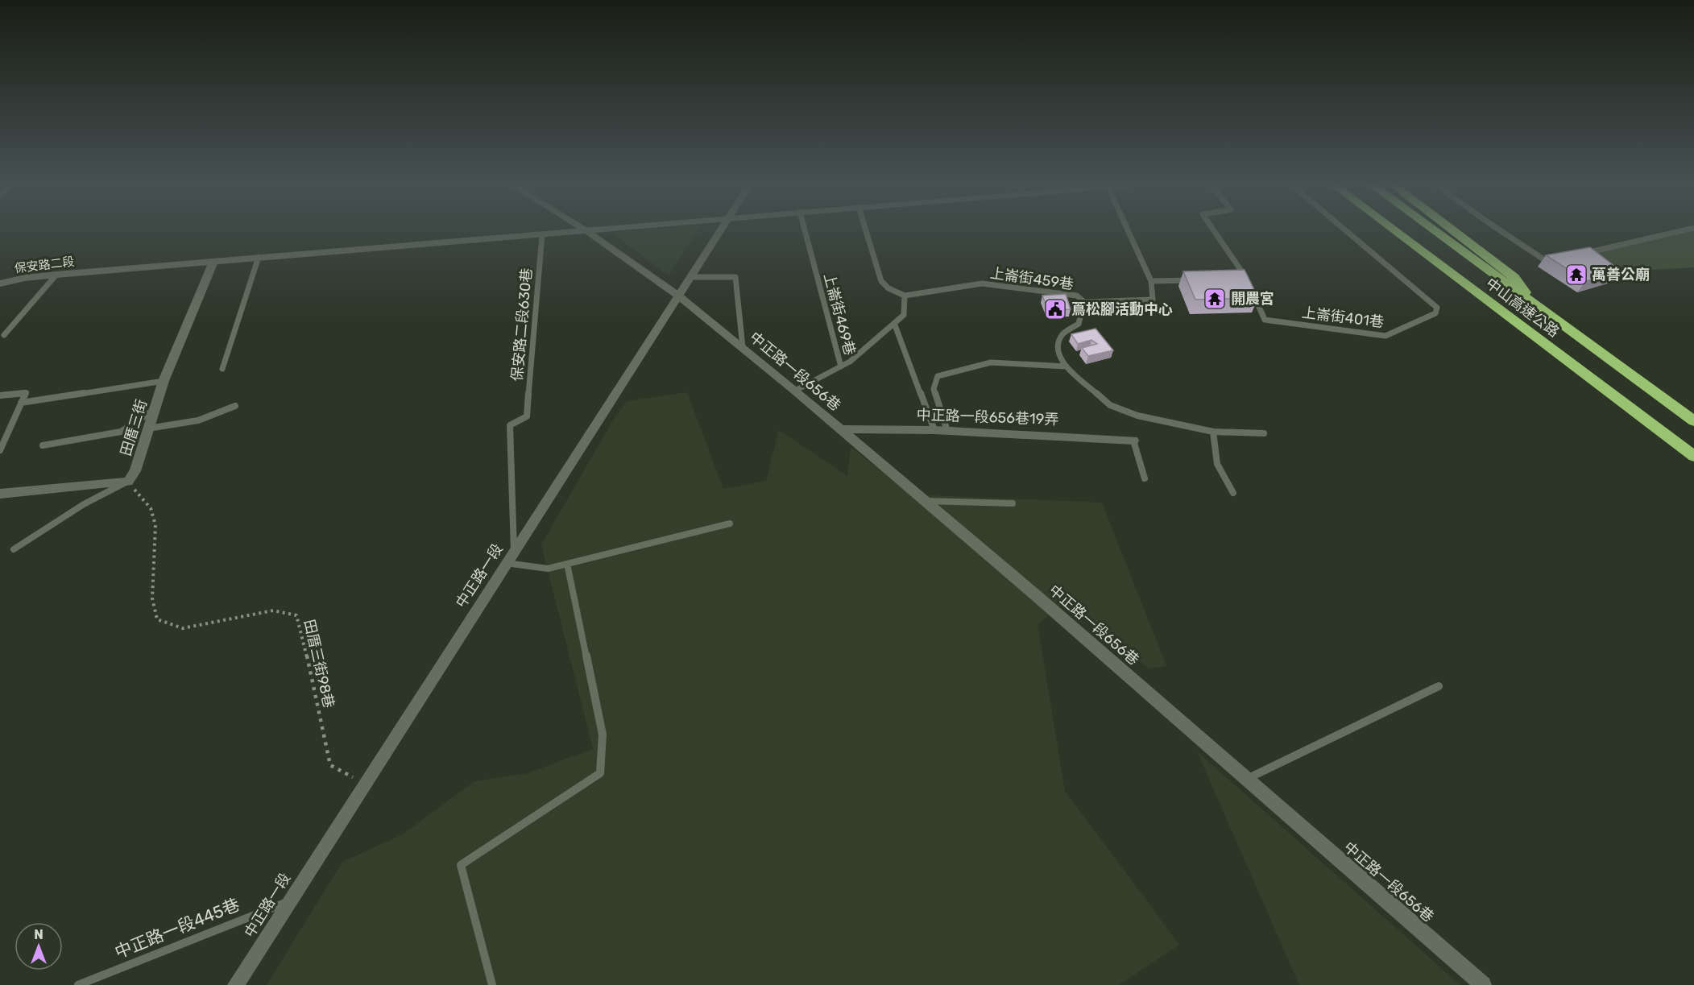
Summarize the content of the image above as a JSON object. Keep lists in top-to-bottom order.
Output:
{
  "streets": {
    "highway": ["中山高速公路"],
    "street": [
      "保安路二段",
      "中正路一段656巷",
      "中正路一段656巷19弄",
      "田厝三街",
      "中正路一段"
    ],
    "lane": [
      "上崙街459巷",
      "上崙街469巷",
      "上崙街401巷",
      "保安路二段630巷",
      "中正路一段445巷"
    ],
    "path": ["田厝三街98巷"]
  },
  "crossings": [
    ["保安路二段", "保安路二段630巷"],
    ["保安路二段", "中正路一段656巷"],
    ["保安路二段", "田厝三街"],
    ["保安路二段630巷", "中正路一段"],
    ["中正路一段656巷", "中正路一段656巷19弄"],
    ["中正路一段656巷", "中正路一段"],
    ["田厝三街", "田厝三街98巷"],
    ["中正路一段", "田厝三街98巷"],
    ["中正路一段", "中正路一段445巷"]
  ],
  "places": {
    "temple": ["萬善公廟", "開農宮"],
    "public building": ["蔦松腳活動中心"]
  },
  "north": "top"
}
